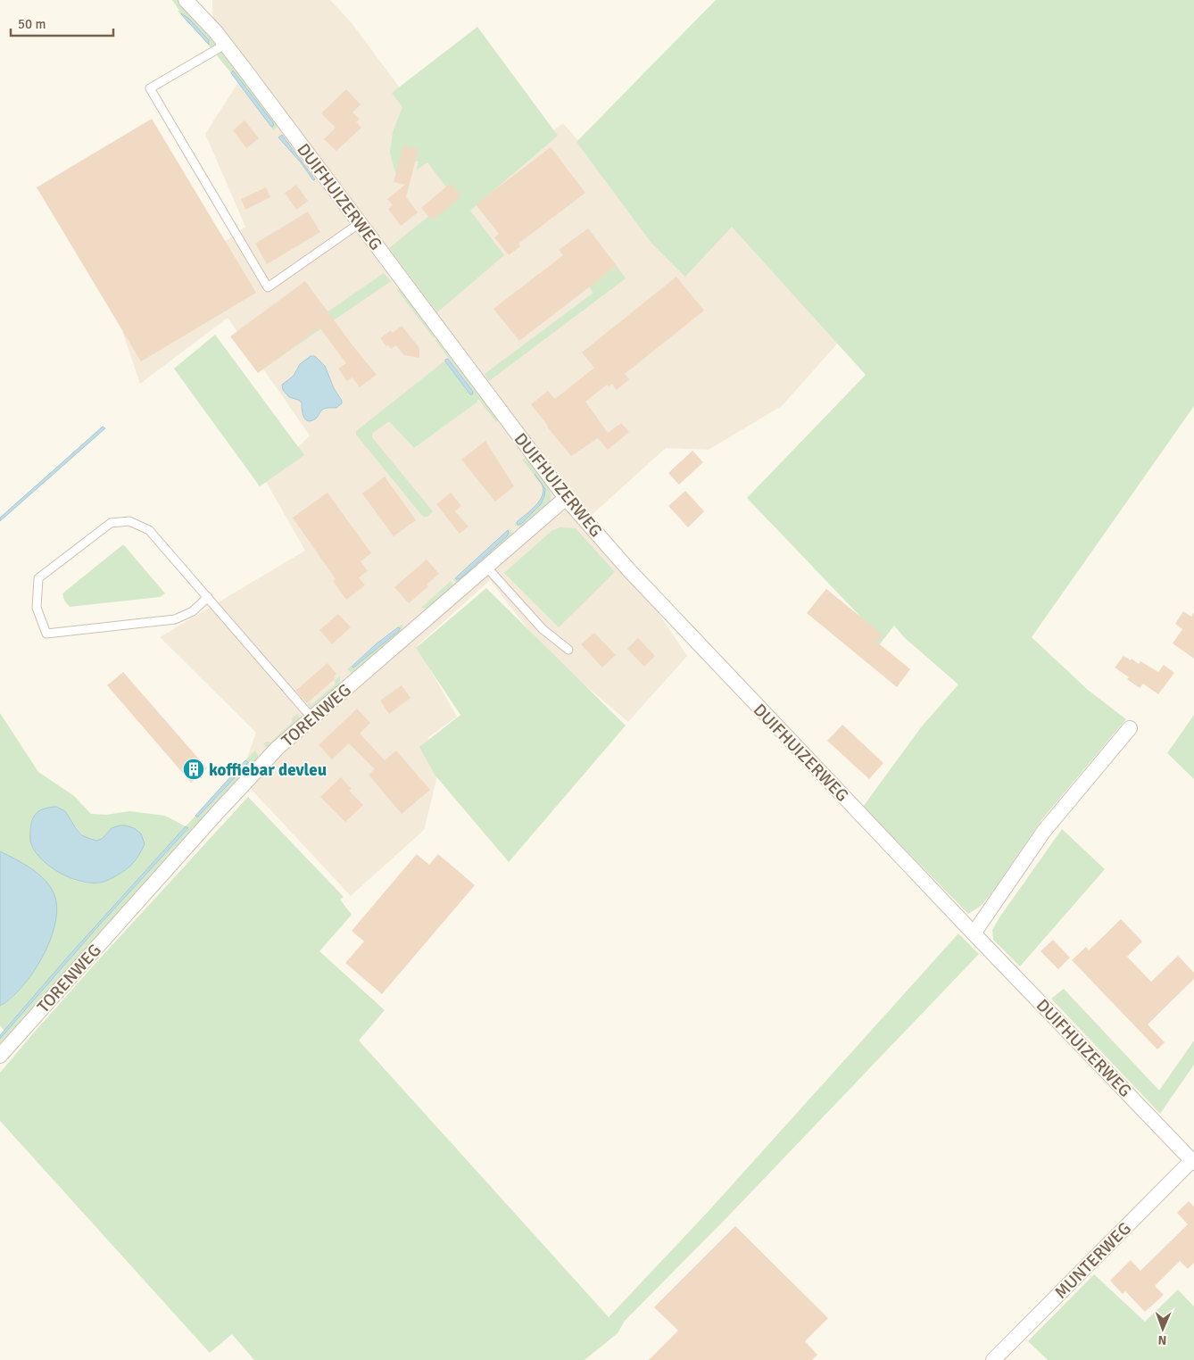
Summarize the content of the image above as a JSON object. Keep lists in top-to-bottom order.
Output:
{
  "streets": {
    "street": ["DUIFHUIZERWEG", "TORENWEG", "MUNTERWEG"]
  },
  "crossings": [
    ["DUIFHUIZERWEG", "TORENWEG"],
    ["DUIFHUIZERWEG", "MUNTERWEG"]
  ],
  "places": {
    "building": ["koffiebar devleu"]
  },
  "scale_bar": "50 m",
  "north": "bottom"
}
